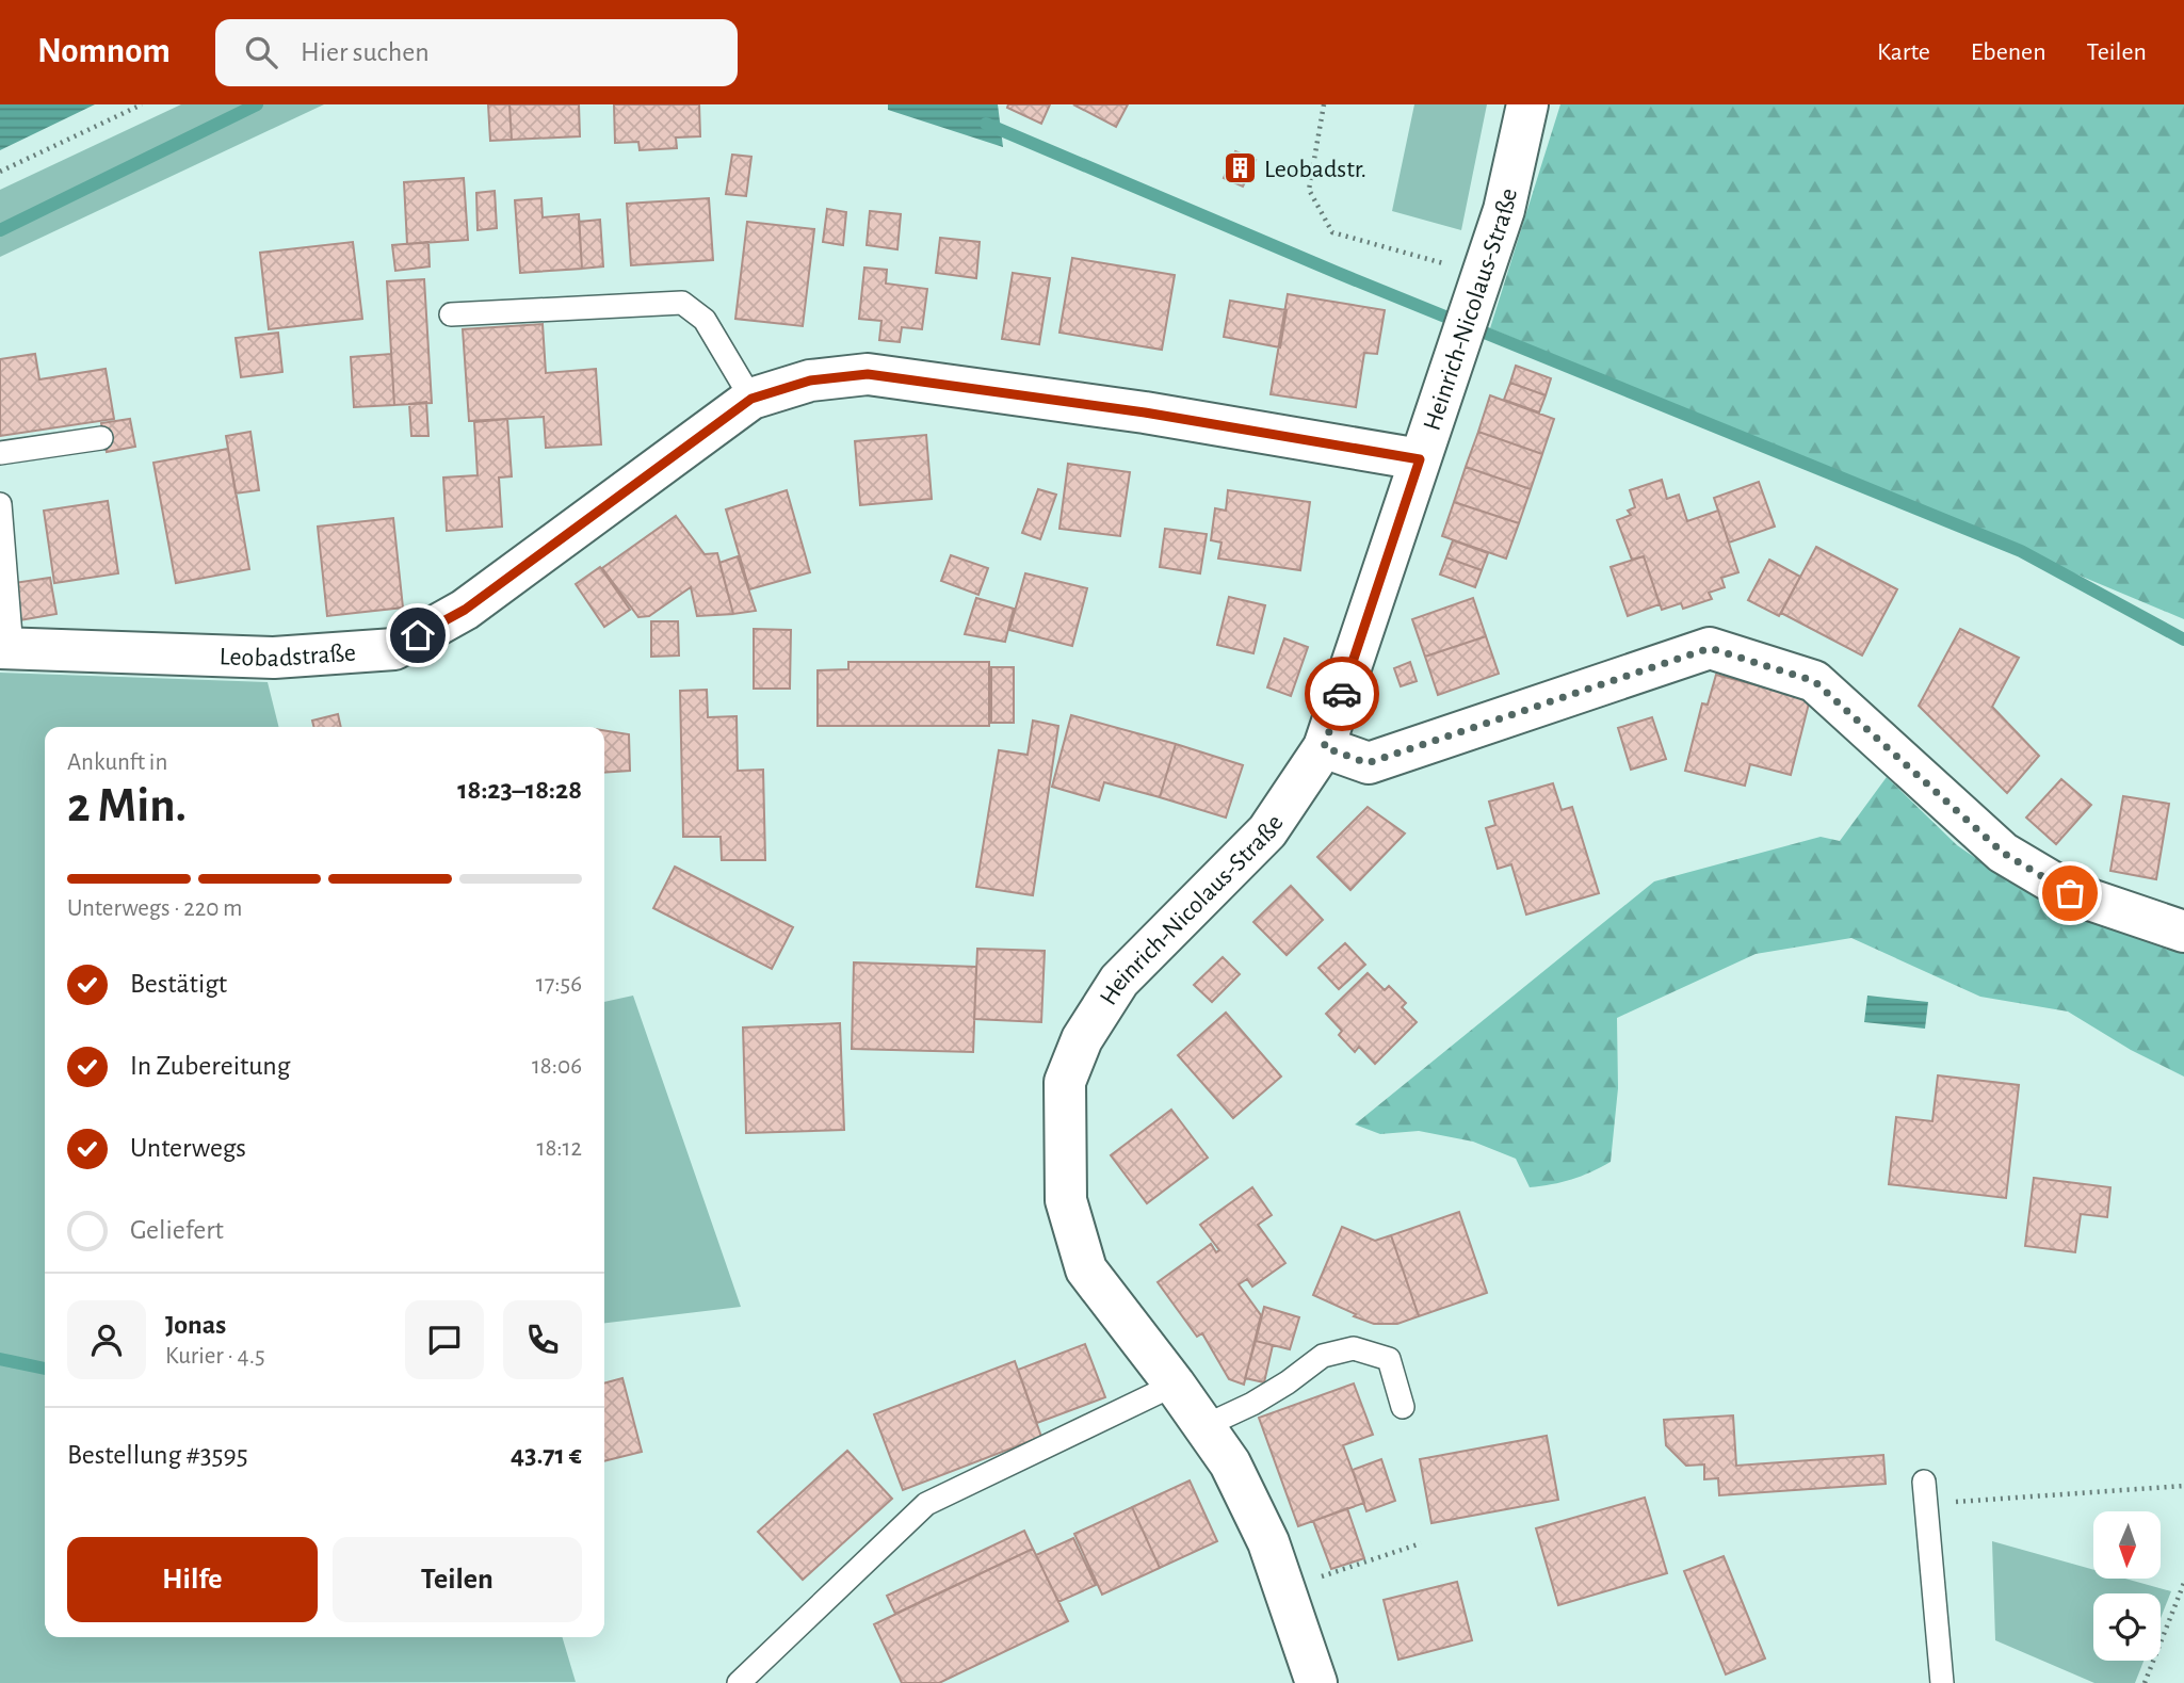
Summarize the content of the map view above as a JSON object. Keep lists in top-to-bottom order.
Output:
{
  "streets": {
    "street": ["Heinrich-Nicolaus-Straße", "Leobadstraße"]
  },
  "crossings": [
    ["Heinrich-Nicolaus-Straße", "Leobadstraße"]
  ],
  "places": {
    "building": ["Leobadstr."]
  },
  "north": "bottom",
  "page": {
    "header": "Nomnom",
    "search": "Hier suchen",
    "nav": ["Karte", "Ebenen", "Teilen"],
    "heading": ["2 Min.", "Ankunft in", "18:23–18:28"],
    "panel": [
      "Jonas",
      "Kurier · 4.5",
      "Bestellung #3595",
      "43.71 €"
    ],
    "bar": "Unterwegs · 220 m",
    "list": [
      ["Bestätigt", "17:56"],
      ["In Zubereitung", "18:06"],
      ["Unterwegs", "18:12"],
      "Geliefert"
    ],
    "buttons": ["Hilfe", "Teilen"]
  }
}
